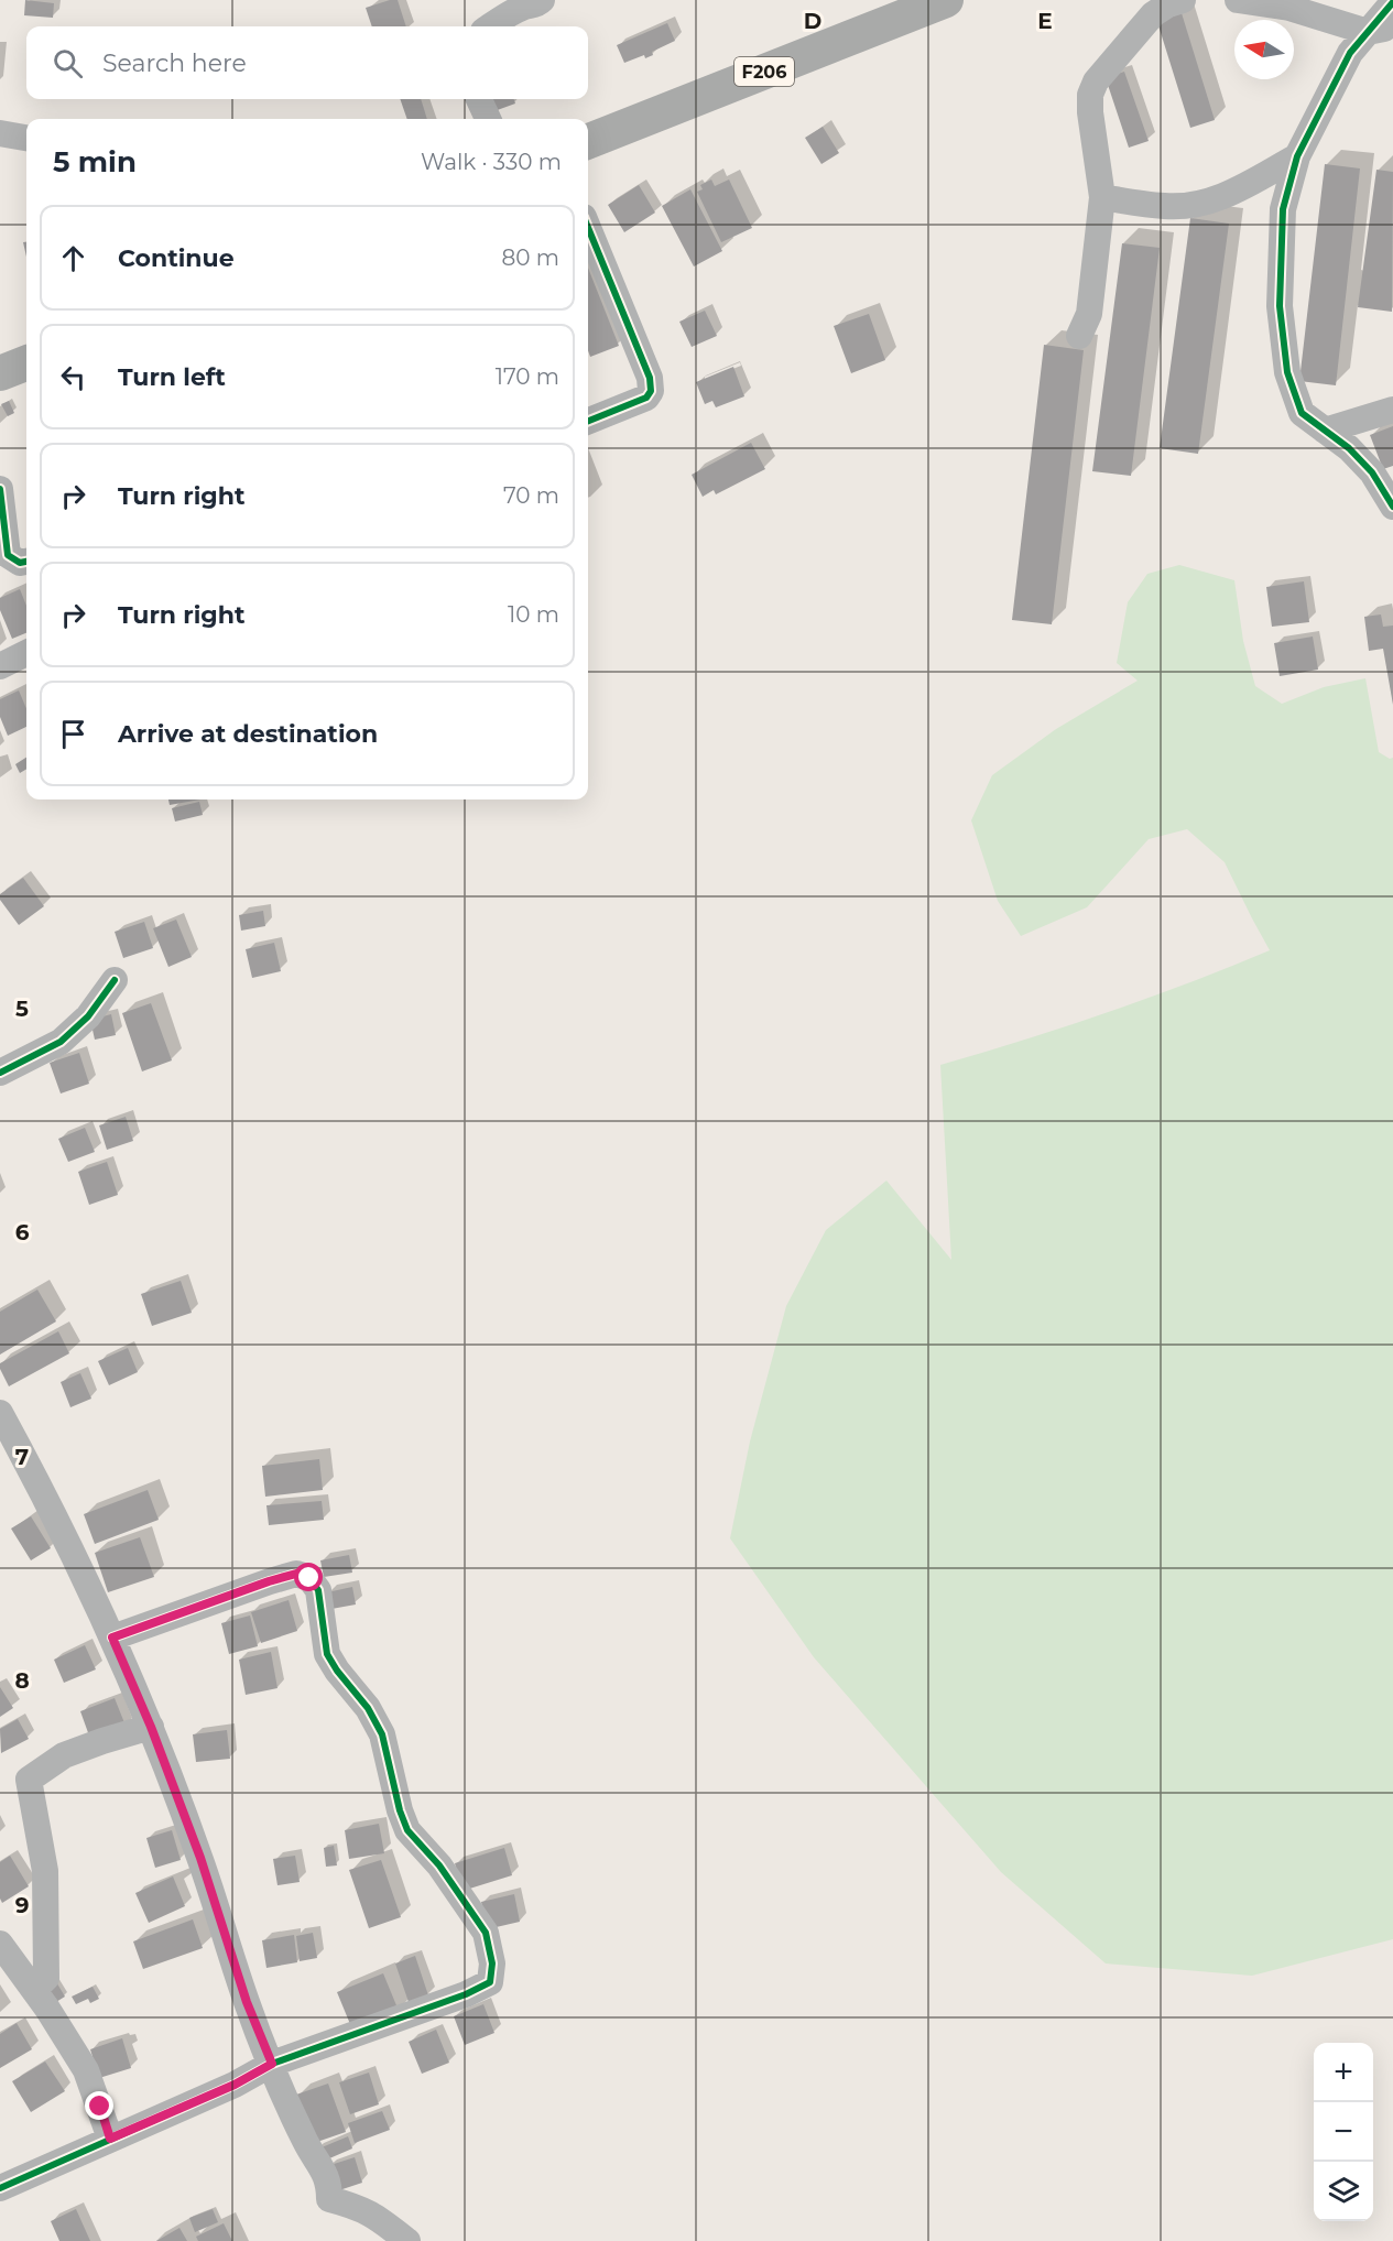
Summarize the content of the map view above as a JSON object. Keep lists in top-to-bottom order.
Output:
{
  "streets": {
    "main road": ["F206"]
  },
  "north": "left",
  "page": {
    "search": "Search here",
    "heading": ["5 min", "Walk · 330 m"],
    "list": [
      ["Continue", "80 m"],
      ["Turn left", "170 m"],
      ["Turn right", "70 m"],
      ["Turn right", "10 m"],
      "Arrive at destination"
    ],
    "map_buttons": ["+", "−"]
  },
  "grid": {
    "columns": ["D", "E"],
    "rows": [
      "5",
      "6",
      "7",
      "8",
      "9"
    ]
  }
}
